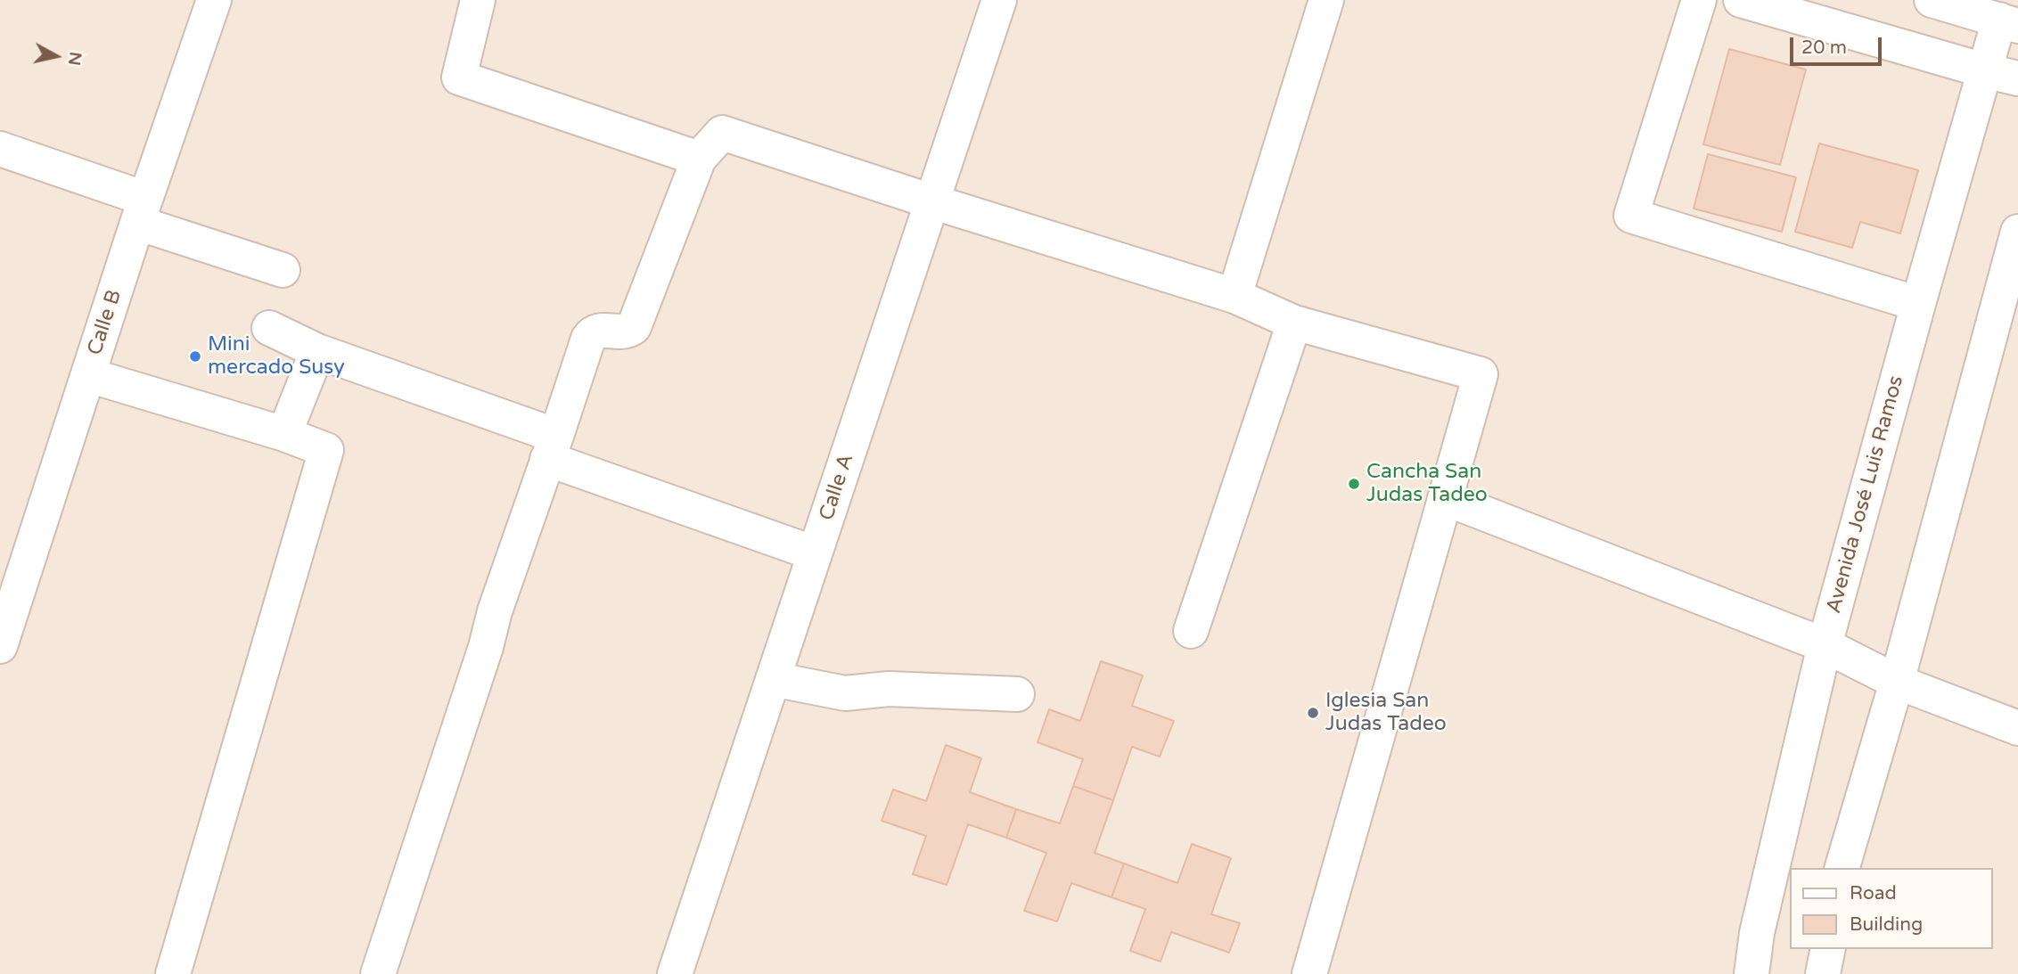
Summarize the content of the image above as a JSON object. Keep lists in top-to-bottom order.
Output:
{
  "streets": {
    "street": ["Calle B", "Calle A", "Avenida José Luis Ramos"]
  },
  "places": ["Mini mercado Susy", "Cancha San Judas Tadeo", "Iglesia San Judas Tadeo"],
  "legend": ["Road", "Building"],
  "scale_bar": "20 m",
  "north": "right"
}
